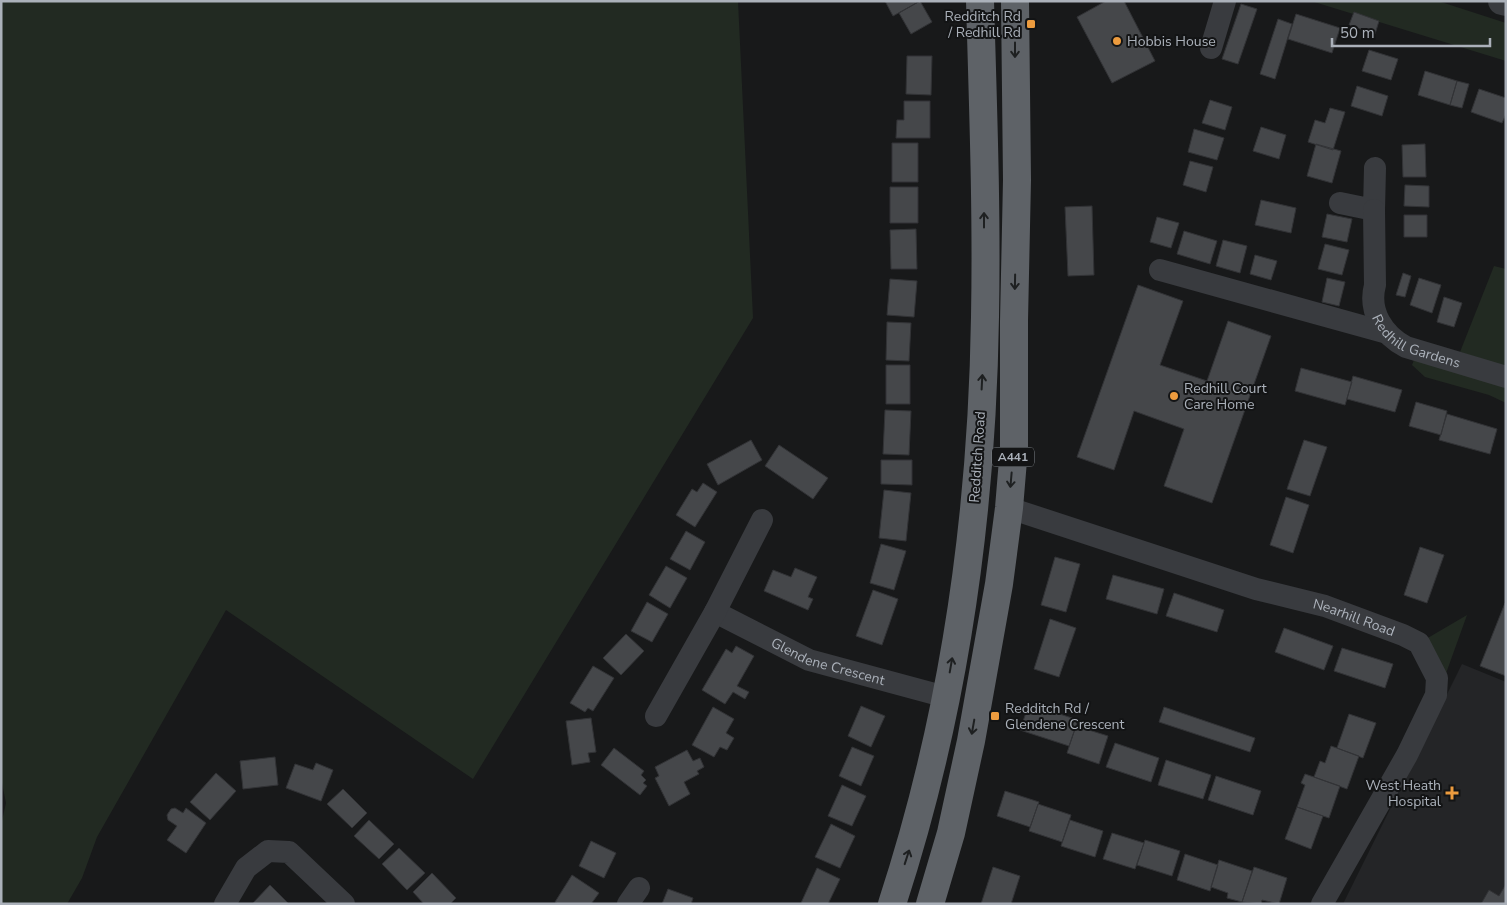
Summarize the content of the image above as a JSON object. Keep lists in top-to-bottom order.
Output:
{
  "streets": {
    "highway": ["Redditch Road", "A441"],
    "street": ["Redhill Gardens", "Nearhill Road", "Glendene Crescent"]
  },
  "crossings": [
    ["Redditch Road", "Glendene Crescent"],
    ["A441", "Nearhill Road"]
  ],
  "places": {
    "transit": ["Redditch Rd / Redhill Rd", "Redditch Rd / Glendene Crescent"],
    "other": ["Hobbis House", "Redhill Court Care Home"],
    "health": ["West Heath Hospital"]
  },
  "scale_bar": "50 m"
}
